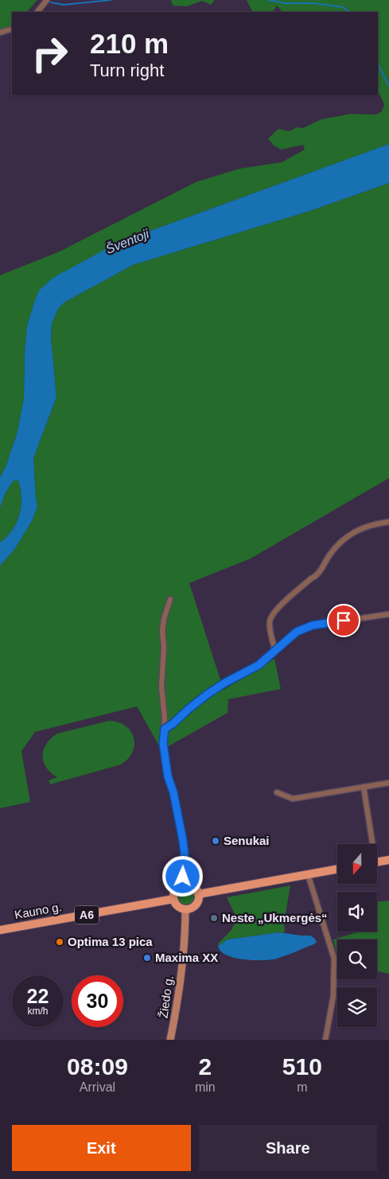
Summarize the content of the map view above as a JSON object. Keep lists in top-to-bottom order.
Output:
{
  "streets": {
    "main road": ["Kauno g.", "A6"],
    "street": ["Žiedo g."]
  },
  "crossings": [
    ["Kauno g.", "Žiedo g."]
  ],
  "water": ["Šventoji"],
  "places": [
    "Senukai",
    "Neste „Ukmergės“",
    "Optima 13 pica",
    "Maxima XX"
  ],
  "north": "bottom",
  "page": {
    "turn": ["210 m", "Turn right"],
    "speed": "22 km/h",
    "limit": "30",
    "eta": [
      "08:09",
      "Arrival",
      "2",
      "min",
      "510",
      "m"
    ],
    "buttons": ["Exit", "Share"]
  }
}
